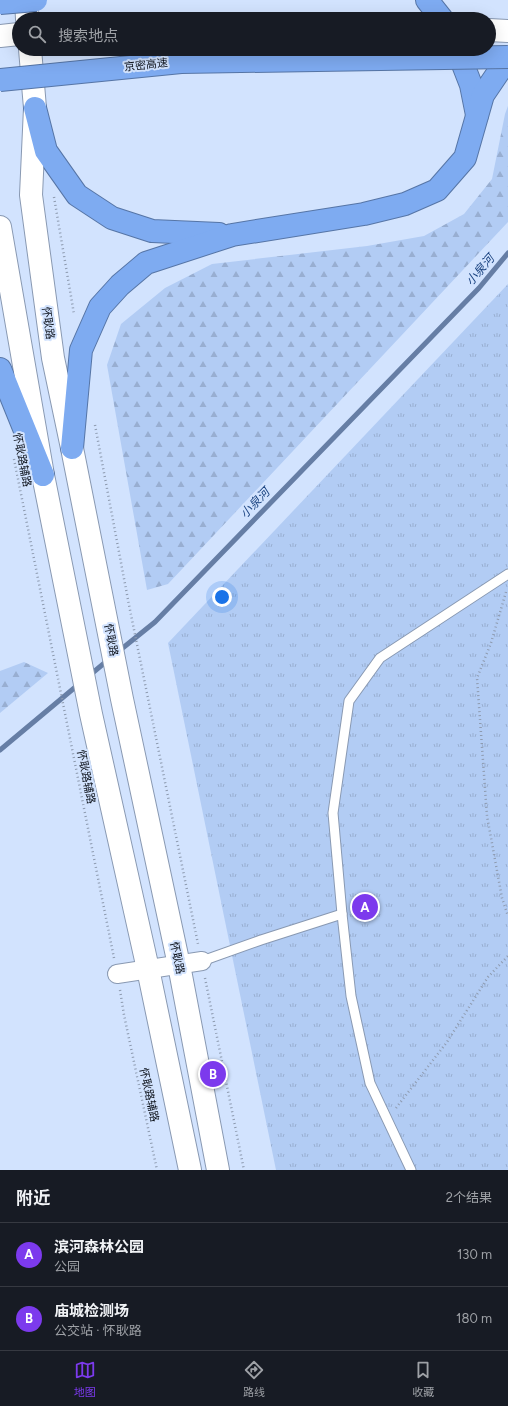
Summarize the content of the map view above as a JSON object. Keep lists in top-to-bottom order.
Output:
{
  "streets": {
    "highway": ["京密高速"],
    "main road": ["怀耿路"],
    "path": ["怀耿路辅路"]
  },
  "water": ["小泉河"],
  "page": {
    "search": "搜索地点",
    "pins": ["A", "B"],
    "heading": ["附近", "2个结果"],
    "list": [
      {
        "mark": "A",
        "name": "滨河森林公园",
        "note": "公园",
        "value": "130 m"
      },
      {
        "mark": "B",
        "name": "庙城检测场",
        "note": "公交站 · 怀耿路",
        "value": "180 m"
      }
    ],
    "nav": ["地图", "路线", "收藏"]
  }
}
